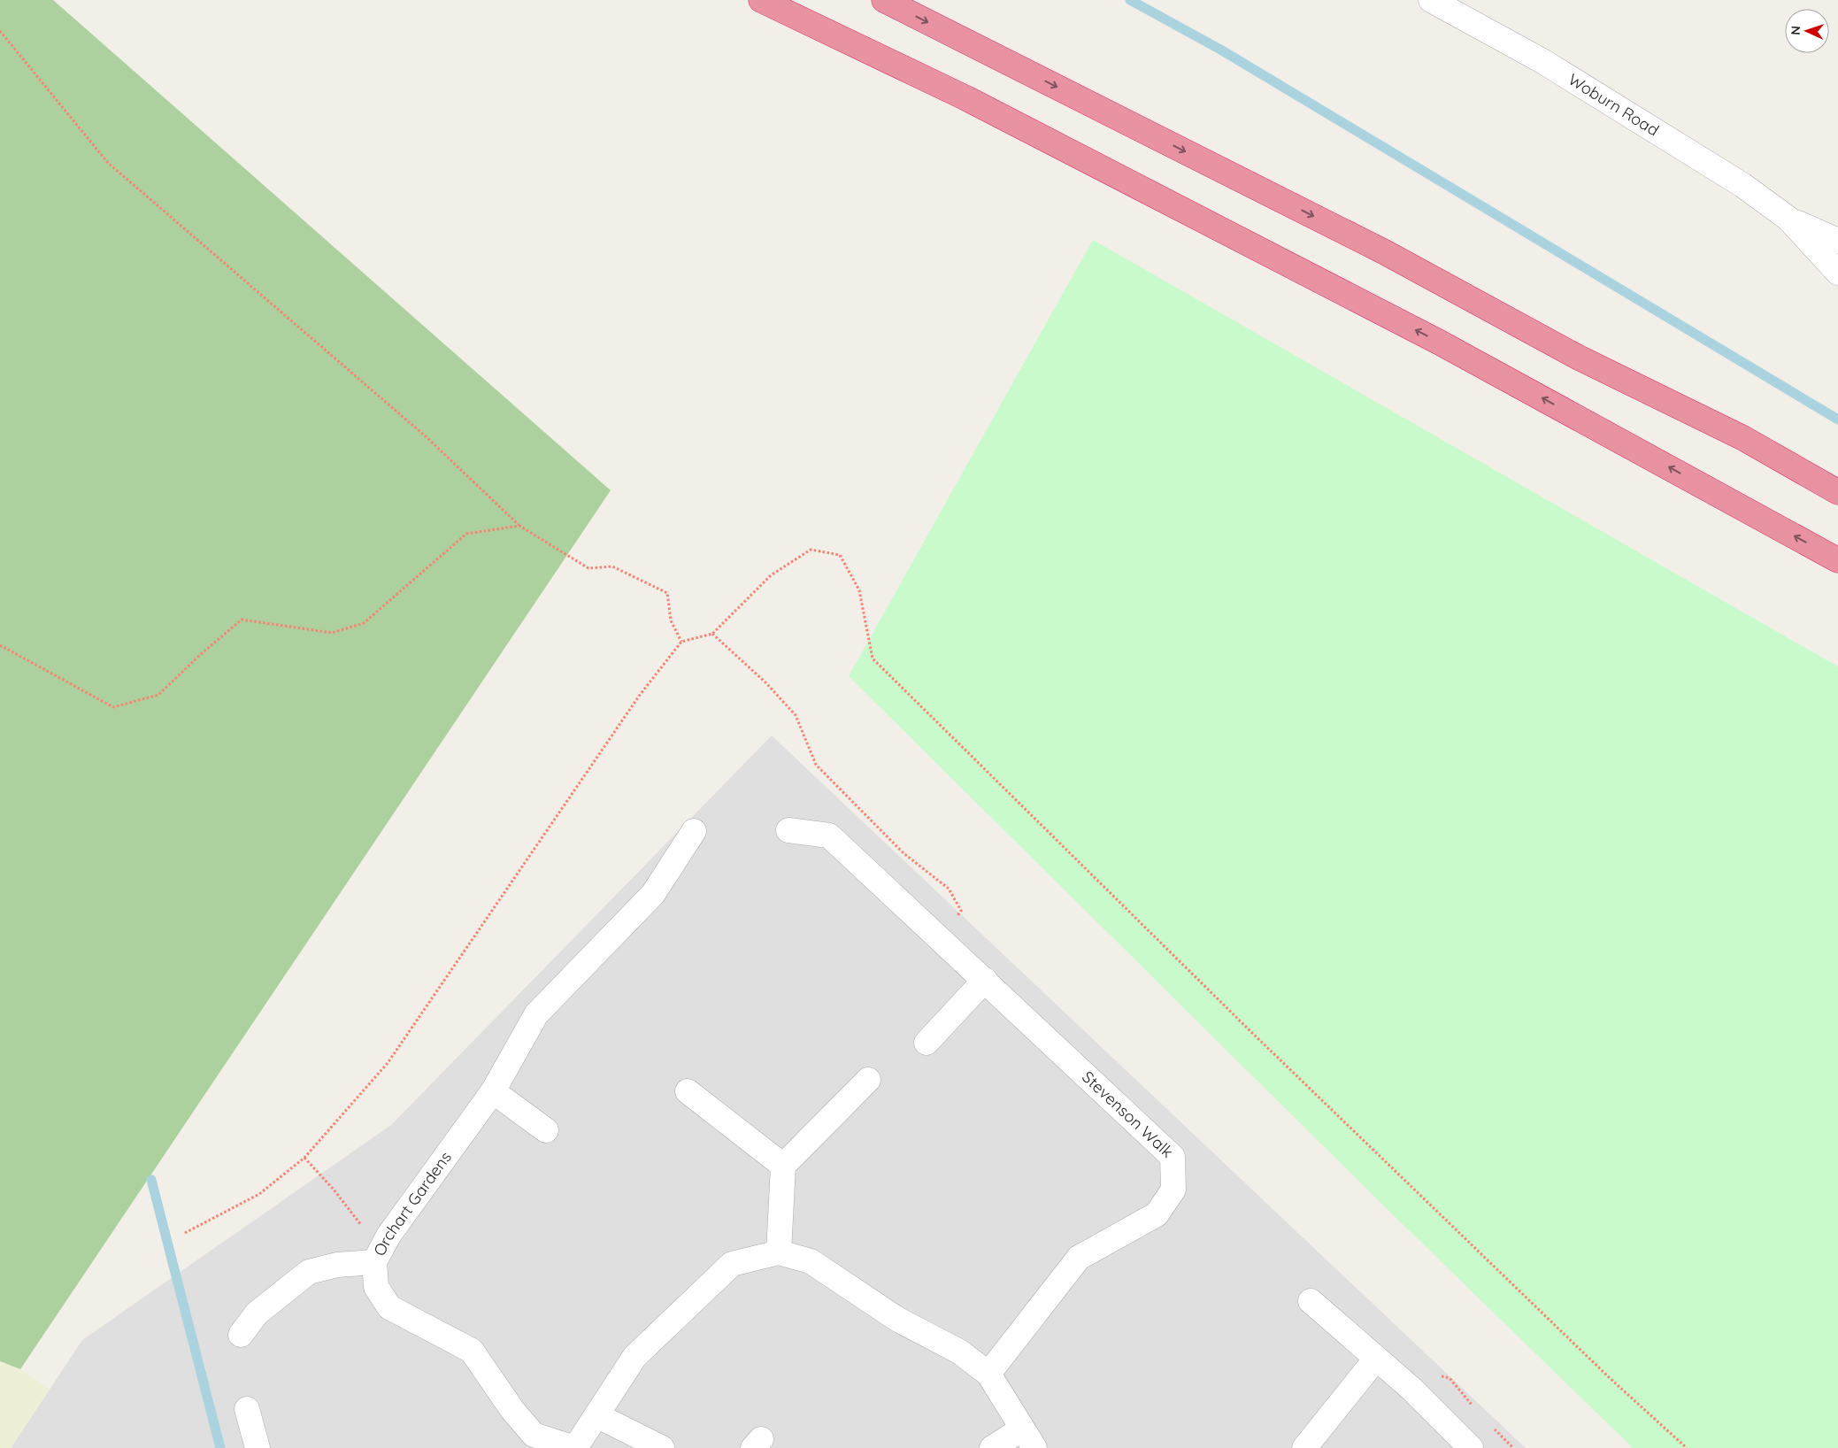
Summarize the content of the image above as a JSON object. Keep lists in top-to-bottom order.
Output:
{
  "streets": {
    "street": ["Woburn Road", "Stevenson Walk", "Orchart Gardens"]
  },
  "north": "left"
}
